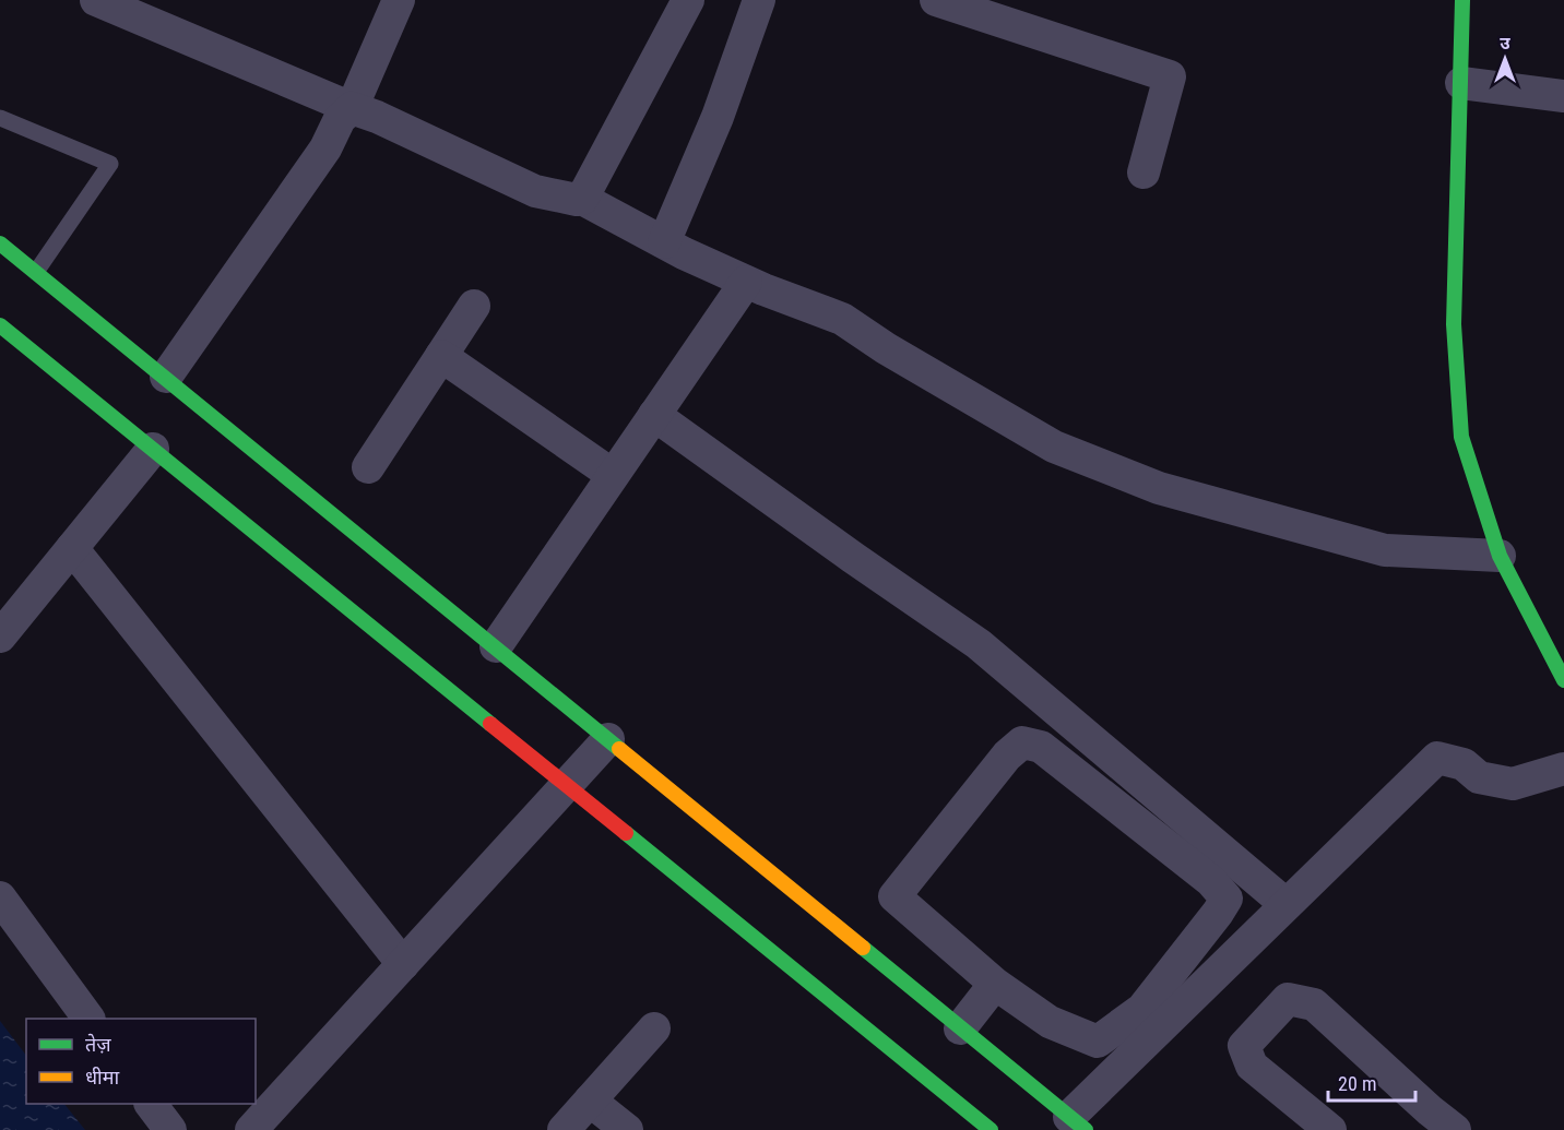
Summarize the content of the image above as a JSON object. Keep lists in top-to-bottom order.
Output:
{
  "legend": ["तेज़", "धीमा"],
  "scale_bar": "20 m",
  "north": "top"
}
